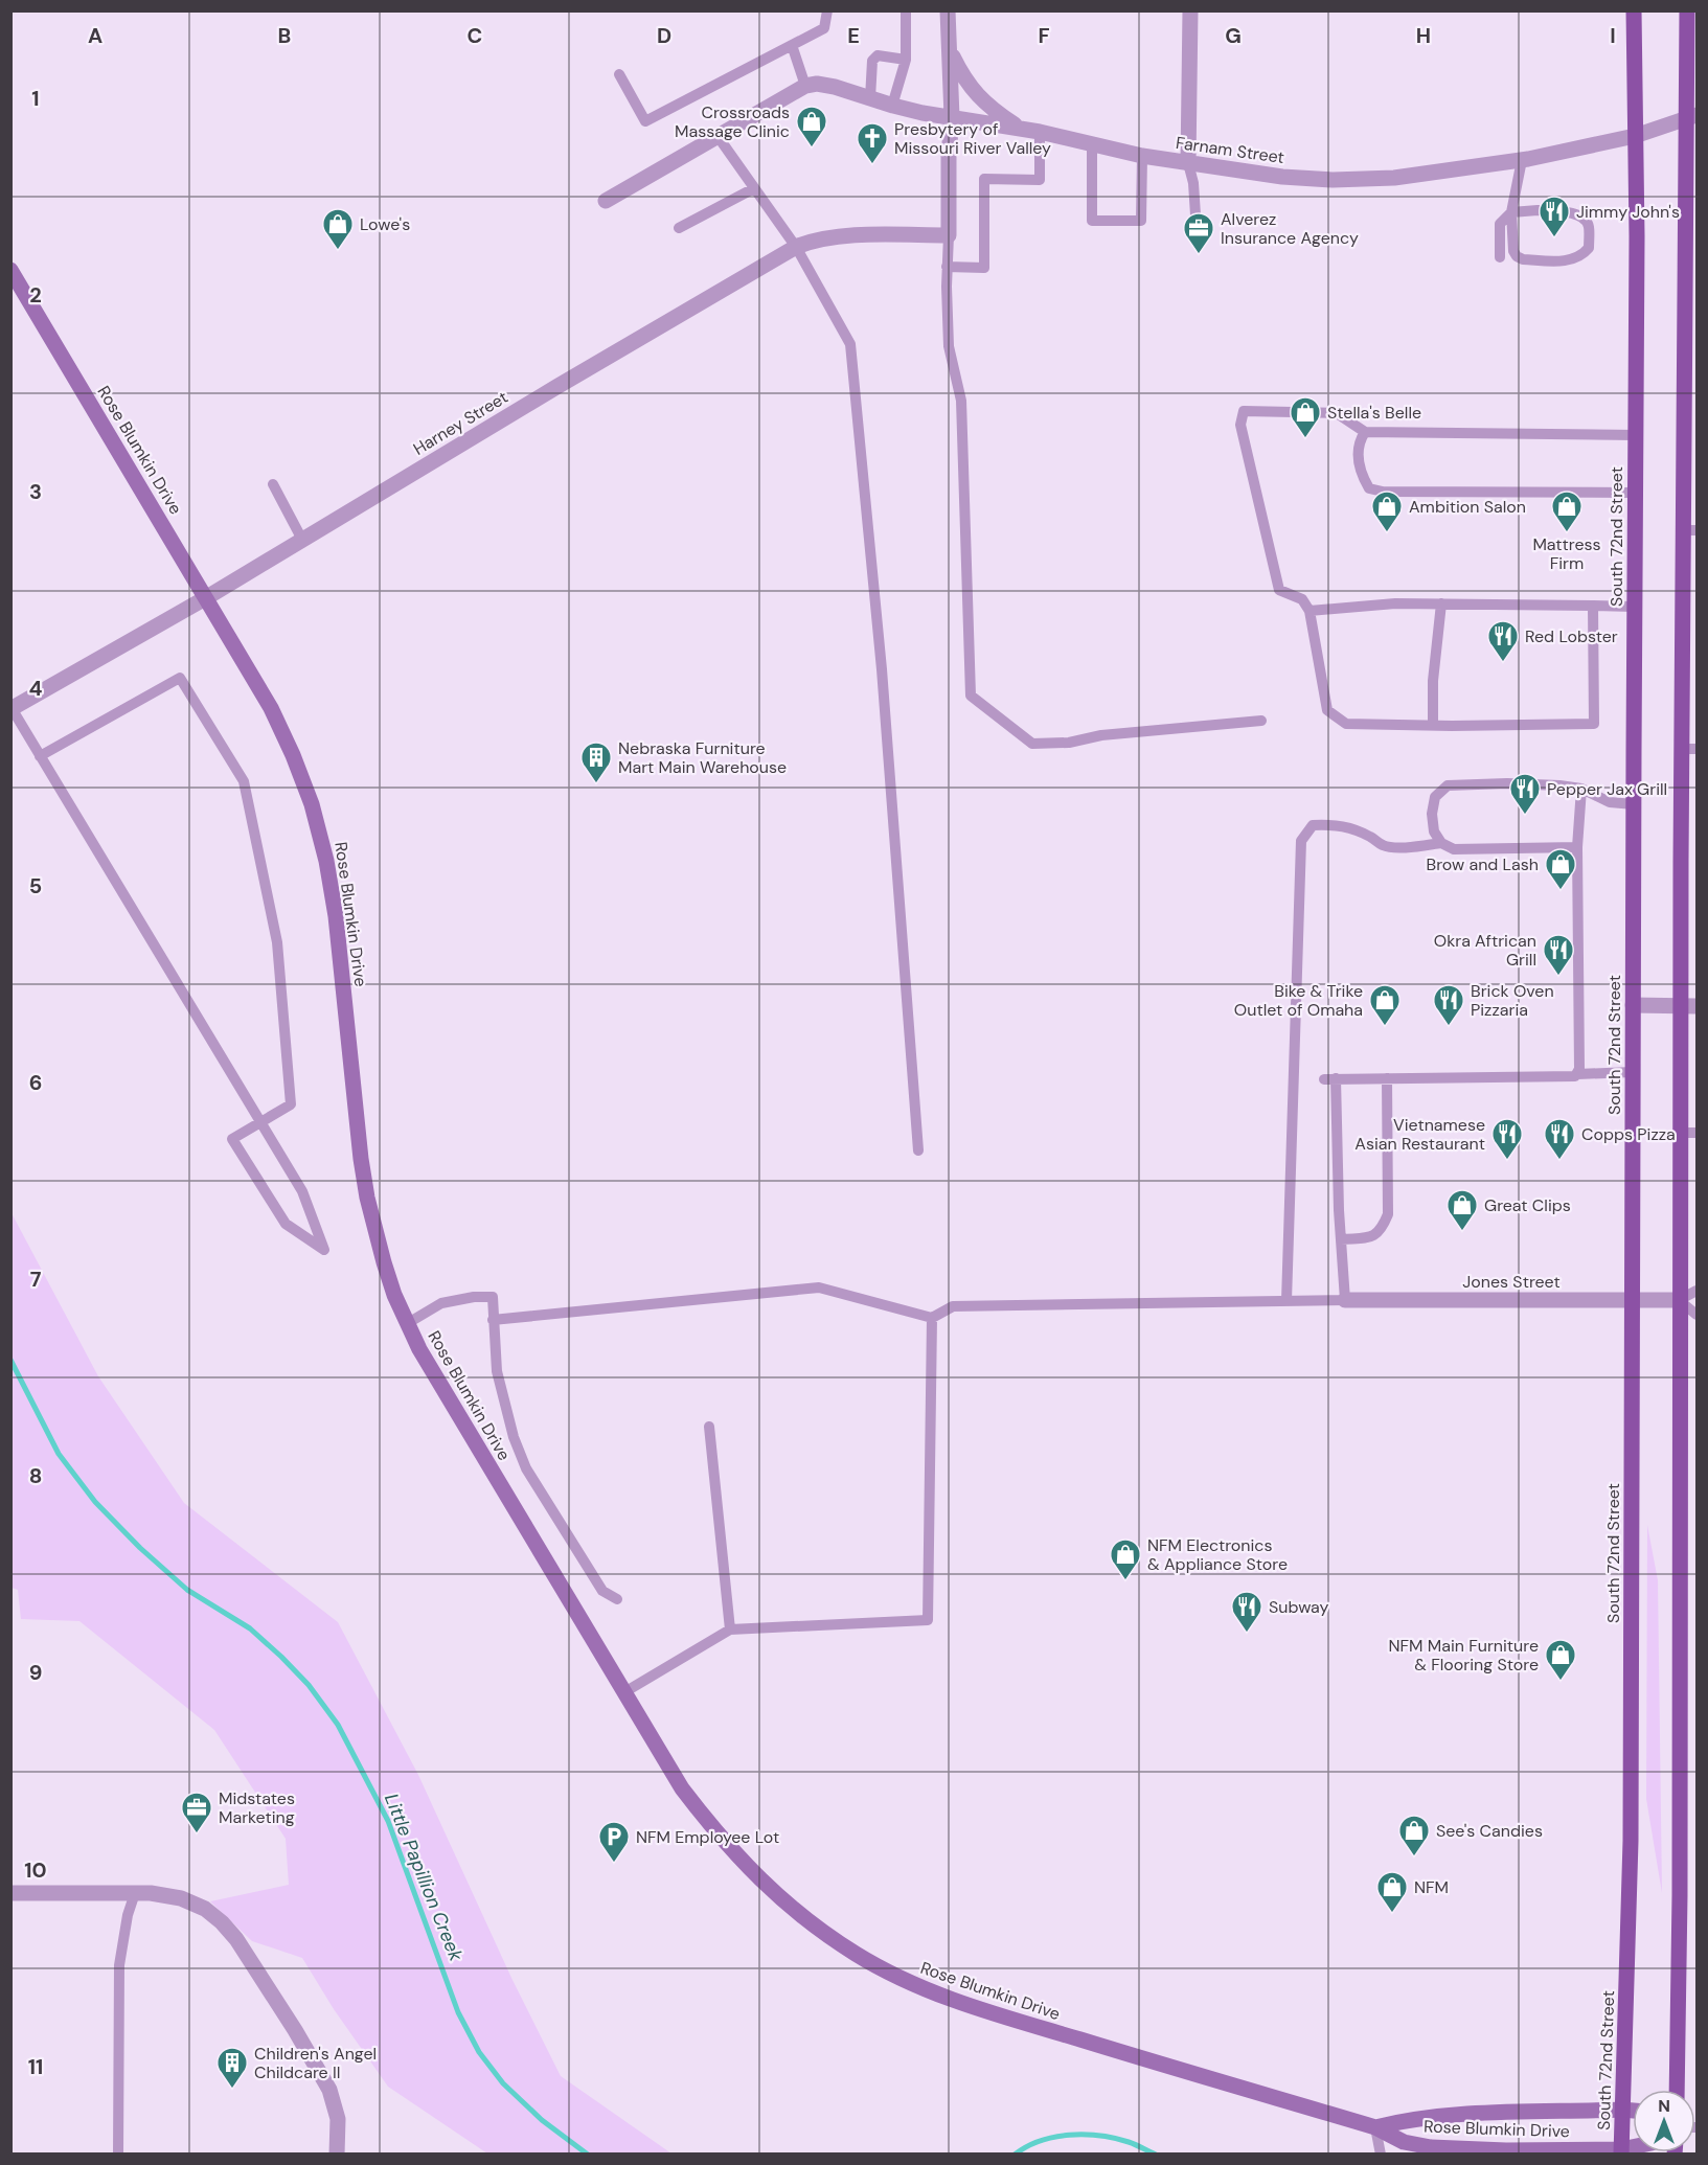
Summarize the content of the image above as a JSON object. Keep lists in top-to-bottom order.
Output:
{
  "streets": {
    "main road": ["Rose Blumkin Drive", "South 72nd Street"],
    "street": ["Farnam Street", "Harney Street", "Jones Street"]
  },
  "crossings": [
    ["Farnam Street", "South 72nd Street"],
    ["Harney Street", "Rose Blumkin Drive"],
    ["Rose Blumkin Drive", "South 72nd Street"],
    ["South 72nd Street", "Jones Street"]
  ],
  "water": ["Little Papillion Creek"],
  "places": {
    "shop": [
      "Crossroads Massage Clinic",
      "Lowe's",
      "Stella's Belle",
      "Ambition Salon",
      "Mattress Firm",
      "Brow and Lash",
      "Bike & Trike Outlet of Omaha",
      "Great Clips",
      "NFM Electronics & Appliance Store",
      "NFM Main Furniture & Flooring Store",
      "See's Candies",
      "NFM"
    ],
    "church": ["Presbytery of Missouri River Valley"],
    "restaurant": [
      "Jimmy John's",
      "Red Lobster",
      "Pepper Jax Grill",
      "Okra Aftrican Grill",
      "Brick Oven Pizzaria",
      "Vietnamese Asian Restaurant",
      "Copps Pizza",
      "Subway"
    ],
    "office": ["Alverez Insurance Agency", "Midstates Marketing"],
    "building": ["Nebraska Furniture Mart Main Warehouse", "Children's Angel Childcare II"],
    "parking": ["NFM Employee Lot"]
  },
  "north": "top",
  "grid": {
    "columns": [
      "A",
      "B",
      "C",
      "D",
      "E",
      "F",
      "G",
      "H",
      "I"
    ],
    "rows": [
      "1",
      "2",
      "3",
      "4",
      "5",
      "6",
      "7",
      "8",
      "9",
      "10",
      "11"
    ]
  }
}
